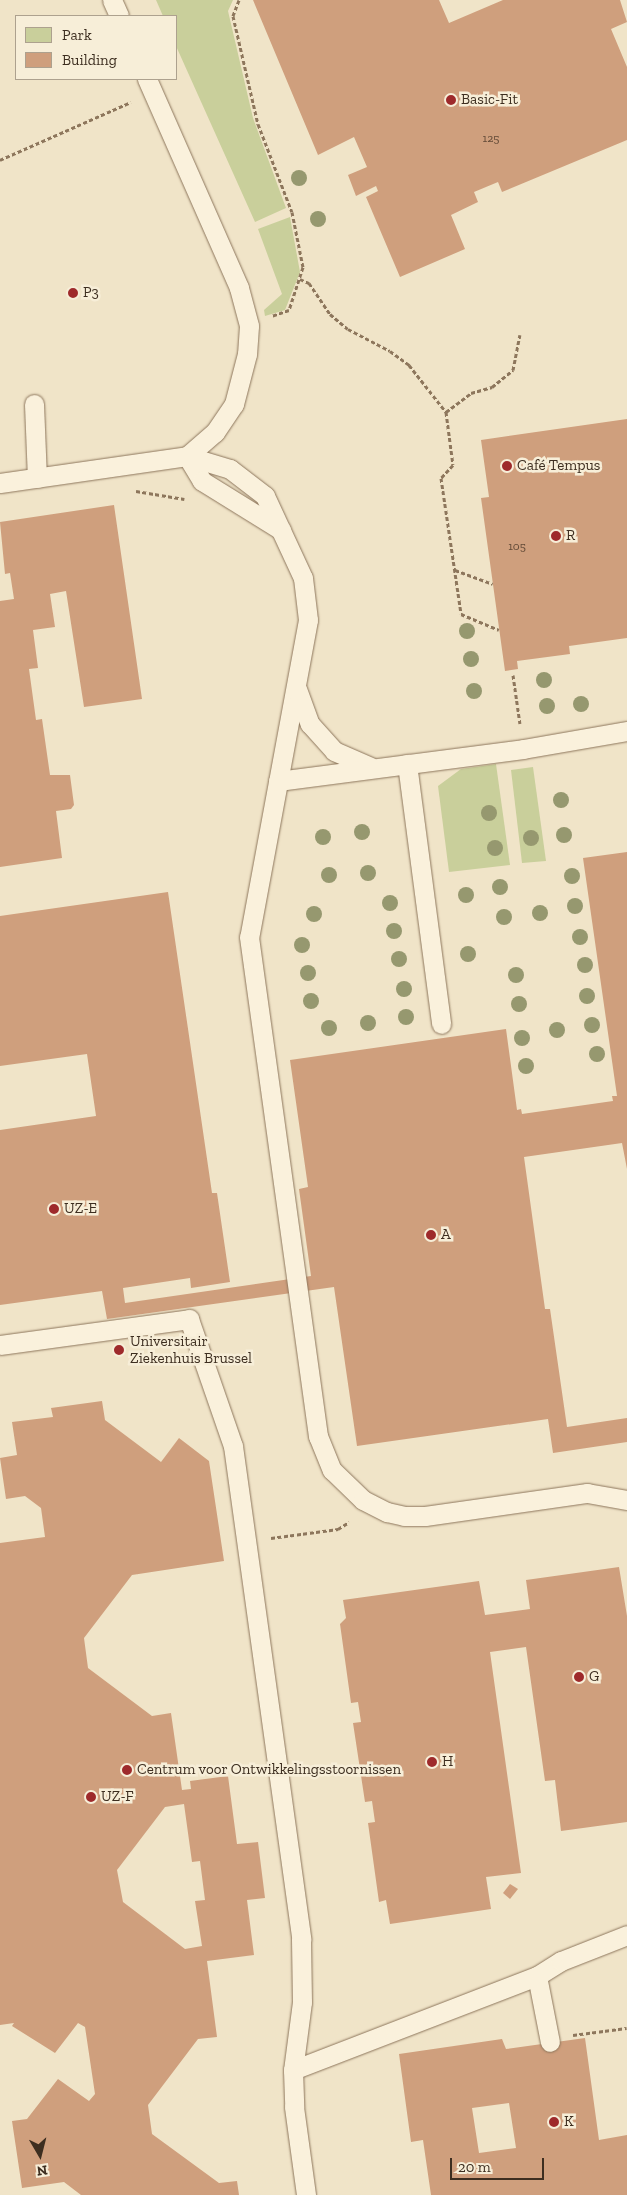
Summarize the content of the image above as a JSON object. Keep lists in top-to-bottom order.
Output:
{
  "places": [
    "Basic-Fit",
    "P3",
    "Café Tempus",
    "R",
    "UZ-E",
    "A",
    "Universitair Ziekenhuis Brussel",
    "G",
    "H",
    "Centrum voor Ontwikkelingsstoornissen",
    "UZ-F",
    "K"
  ],
  "house_numbers": ["125", "105"],
  "legend": ["Park", "Building"],
  "scale_bar": "20 m",
  "north": "bottom"
}
